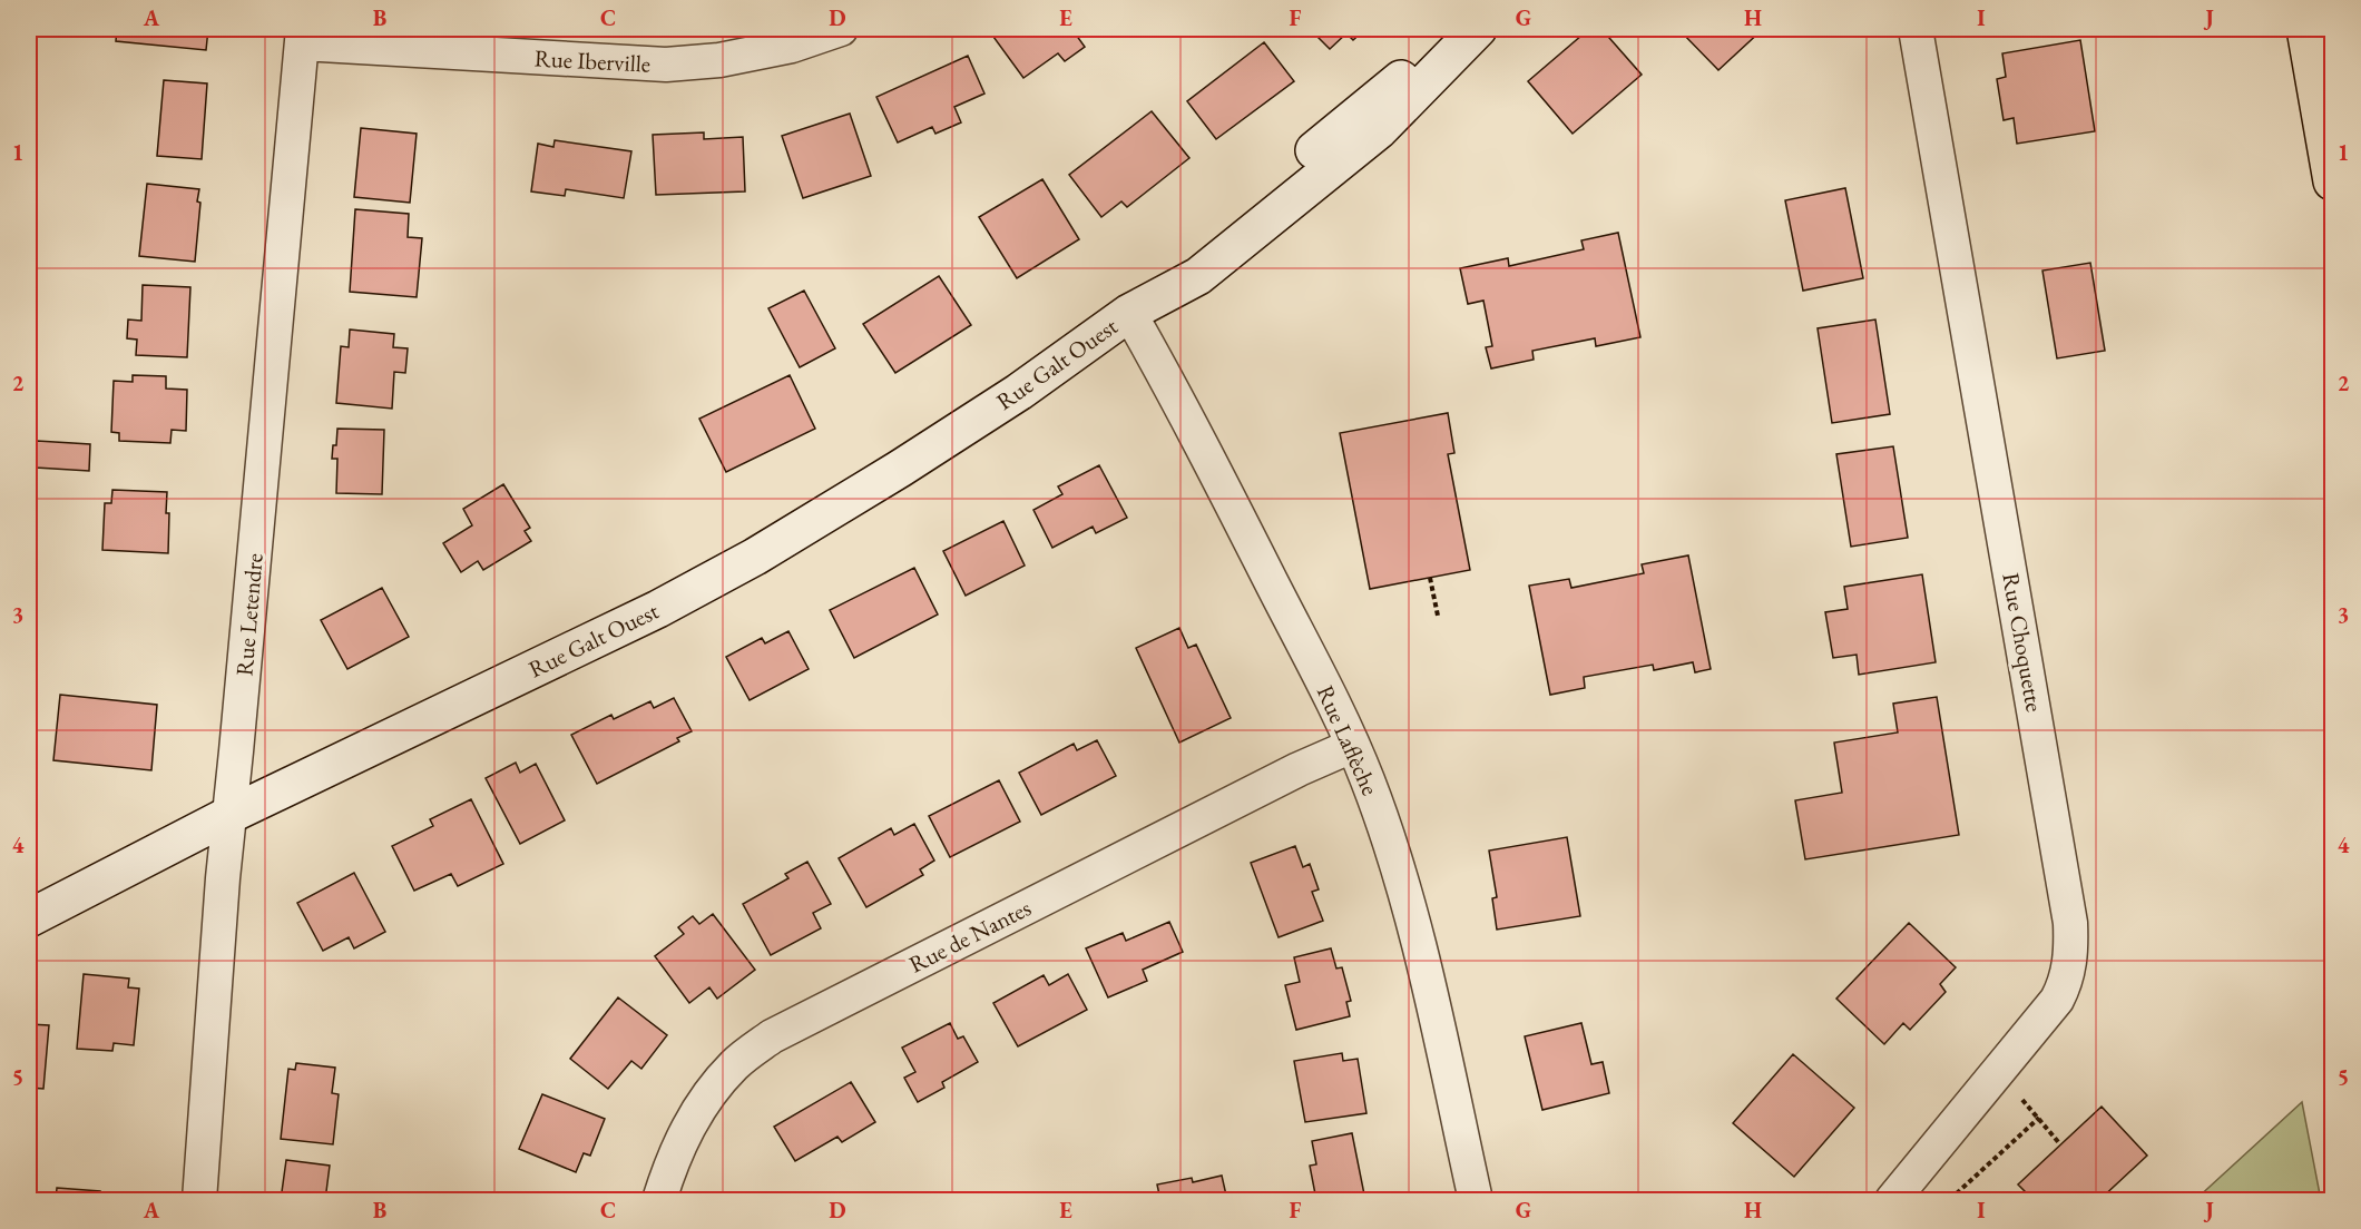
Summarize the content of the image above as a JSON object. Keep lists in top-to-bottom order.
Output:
{
  "streets": {
    "street": [
      "Rue Iberville",
      "Rue Galt Ouest",
      "Rue Letendre",
      "Rue Choquette",
      "Rue Laflèche",
      "Rue de Nantes"
    ]
  },
  "crossings": [
    ["Rue Iberville", "Rue Letendre"],
    ["Rue Galt Ouest", "Rue Letendre"],
    ["Rue Galt Ouest", "Rue Laflèche"],
    ["Rue Laflèche", "Rue de Nantes"]
  ],
  "grid": {
    "columns": [
      "A",
      "B",
      "C",
      "D",
      "E",
      "F",
      "G",
      "H",
      "I",
      "J"
    ],
    "rows": [
      "1",
      "2",
      "3",
      "4",
      "5"
    ]
  }
}
